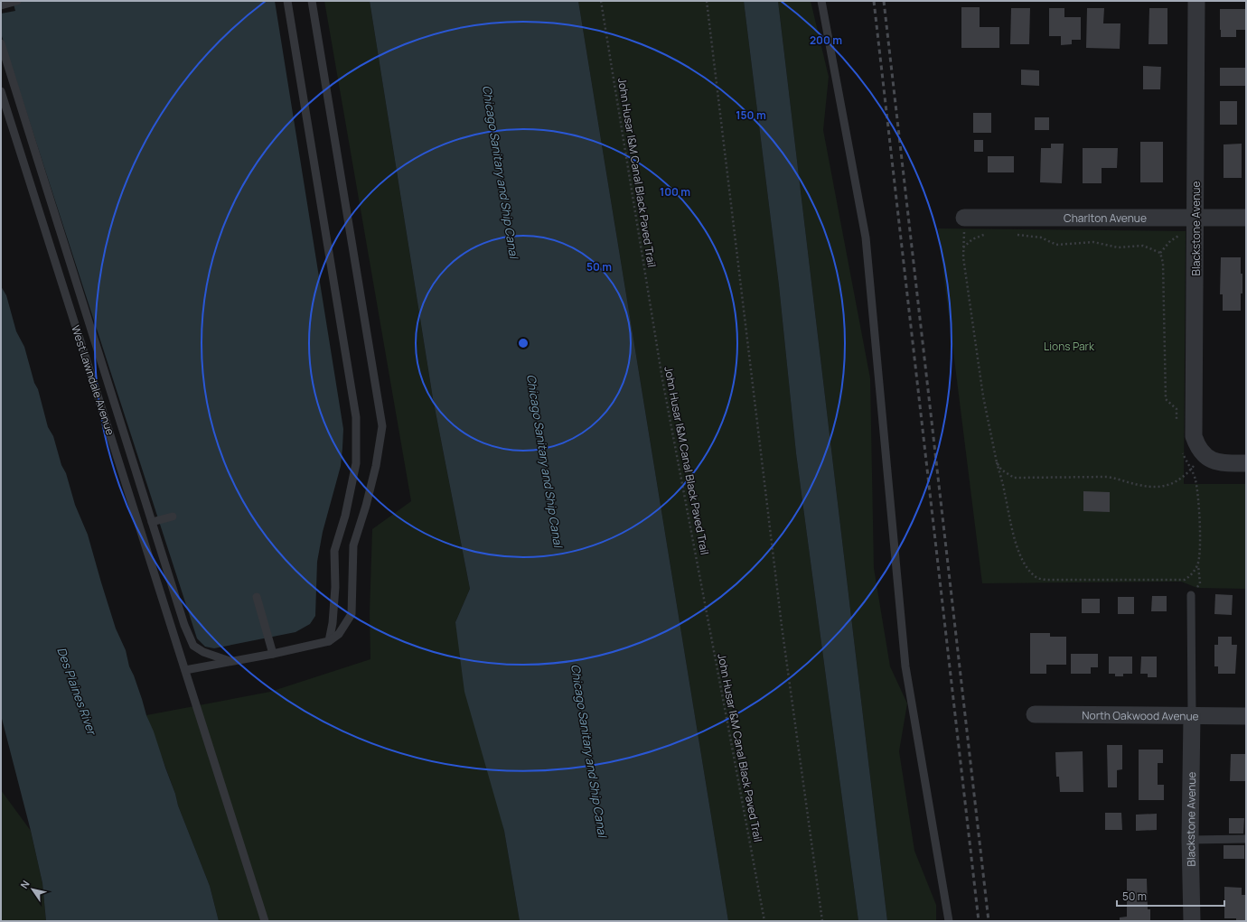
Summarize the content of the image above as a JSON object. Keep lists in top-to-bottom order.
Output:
{
  "streets": {
    "street": ["Charlton Avenue", "Blackstone Avenue", "North Oakwood Avenue"],
    "lane": ["West Lawndale Avenue"],
    "path": ["John Husar I&M Canal Black Paved Trail"]
  },
  "crossings": [
    ["Charlton Avenue", "Blackstone Avenue"],
    ["Blackstone Avenue", "North Oakwood Avenue"]
  ],
  "water": ["Chicago Sanitary and Ship Canal", "Des Plaines River"],
  "parks": ["Lions Park"],
  "scale_bar": "50 m",
  "north": "top left",
  "rings": [
    "200 m",
    "150 m",
    "100 m",
    "50 m"
  ]
}
